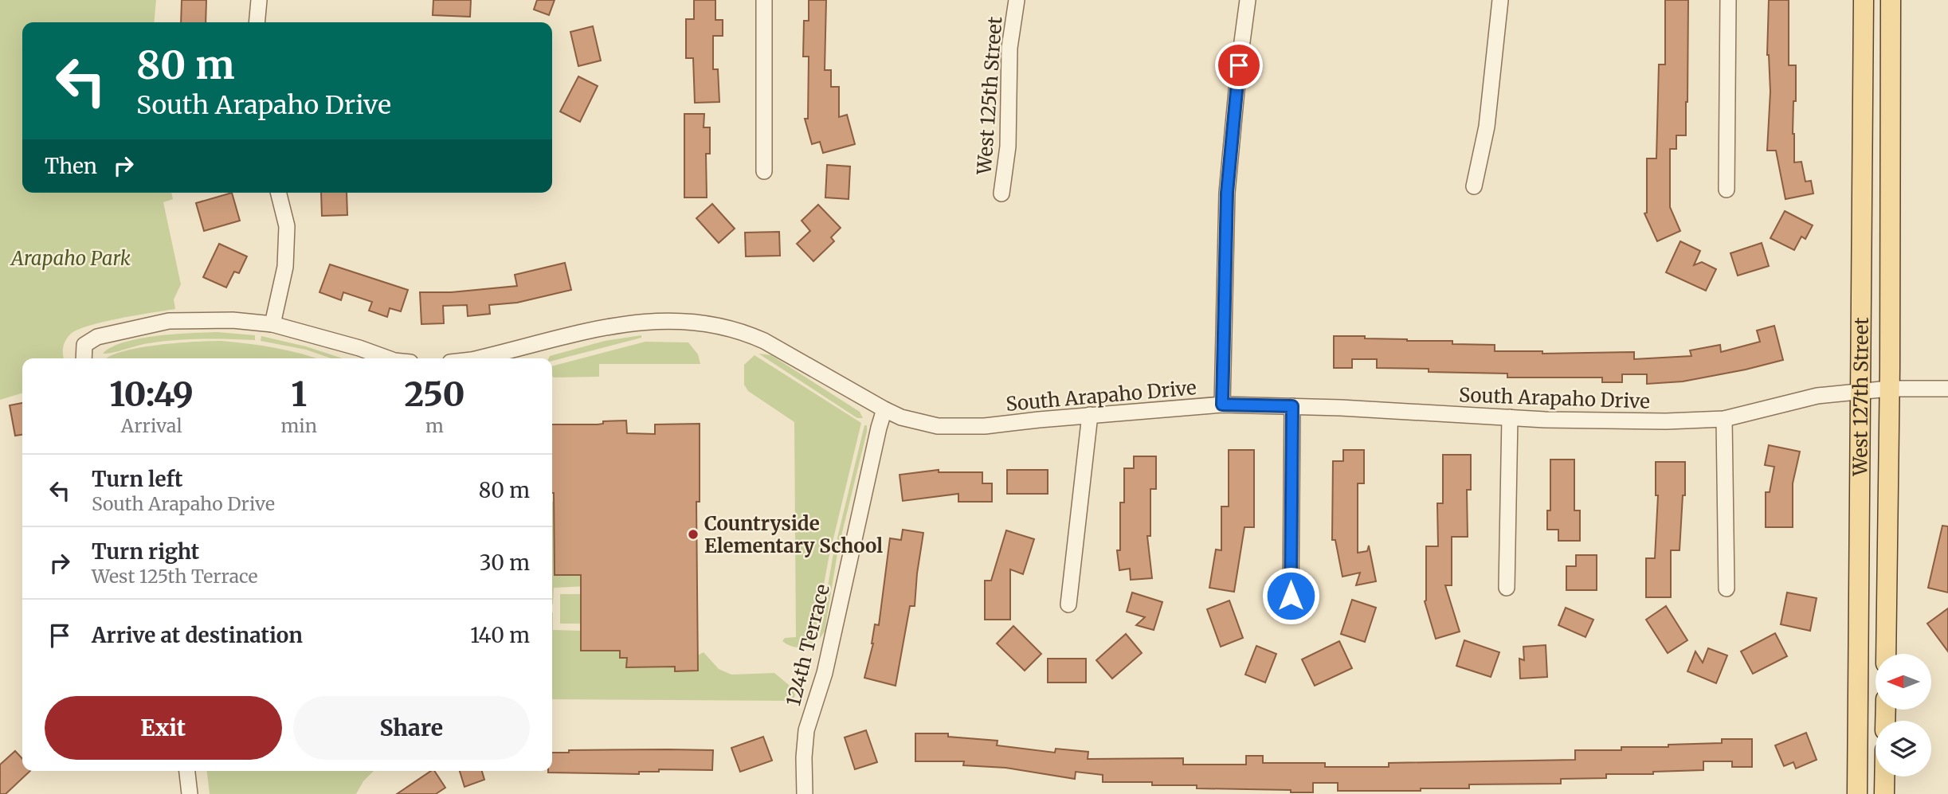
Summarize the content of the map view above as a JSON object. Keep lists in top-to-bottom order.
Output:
{
  "streets": {
    "main road": ["West 127th Street"],
    "street": ["West 125th Street", "South Arapaho Drive", "124th Terrace"]
  },
  "crossings": [
    ["South Arapaho Drive", "West 127th Street"],
    ["South Arapaho Drive", "124th Terrace"]
  ],
  "parks": ["Arapaho Park"],
  "places": ["Countryside Elementary School"],
  "north": "left",
  "page": {
    "turn": ["80 m", "South Arapaho Drive"],
    "then": "Then",
    "eta": [
      "10:49",
      "Arrival",
      "1",
      "min",
      "250",
      "m"
    ],
    "list": [
      {
        "name": "Turn left",
        "note": "South Arapaho Drive",
        "value": "80 m"
      },
      {
        "name": "Turn right",
        "note": "West 125th Terrace",
        "value": "30 m"
      },
      {
        "name": "Arrive at destination",
        "value": "140 m"
      }
    ],
    "buttons": ["Exit", "Share"]
  }
}
